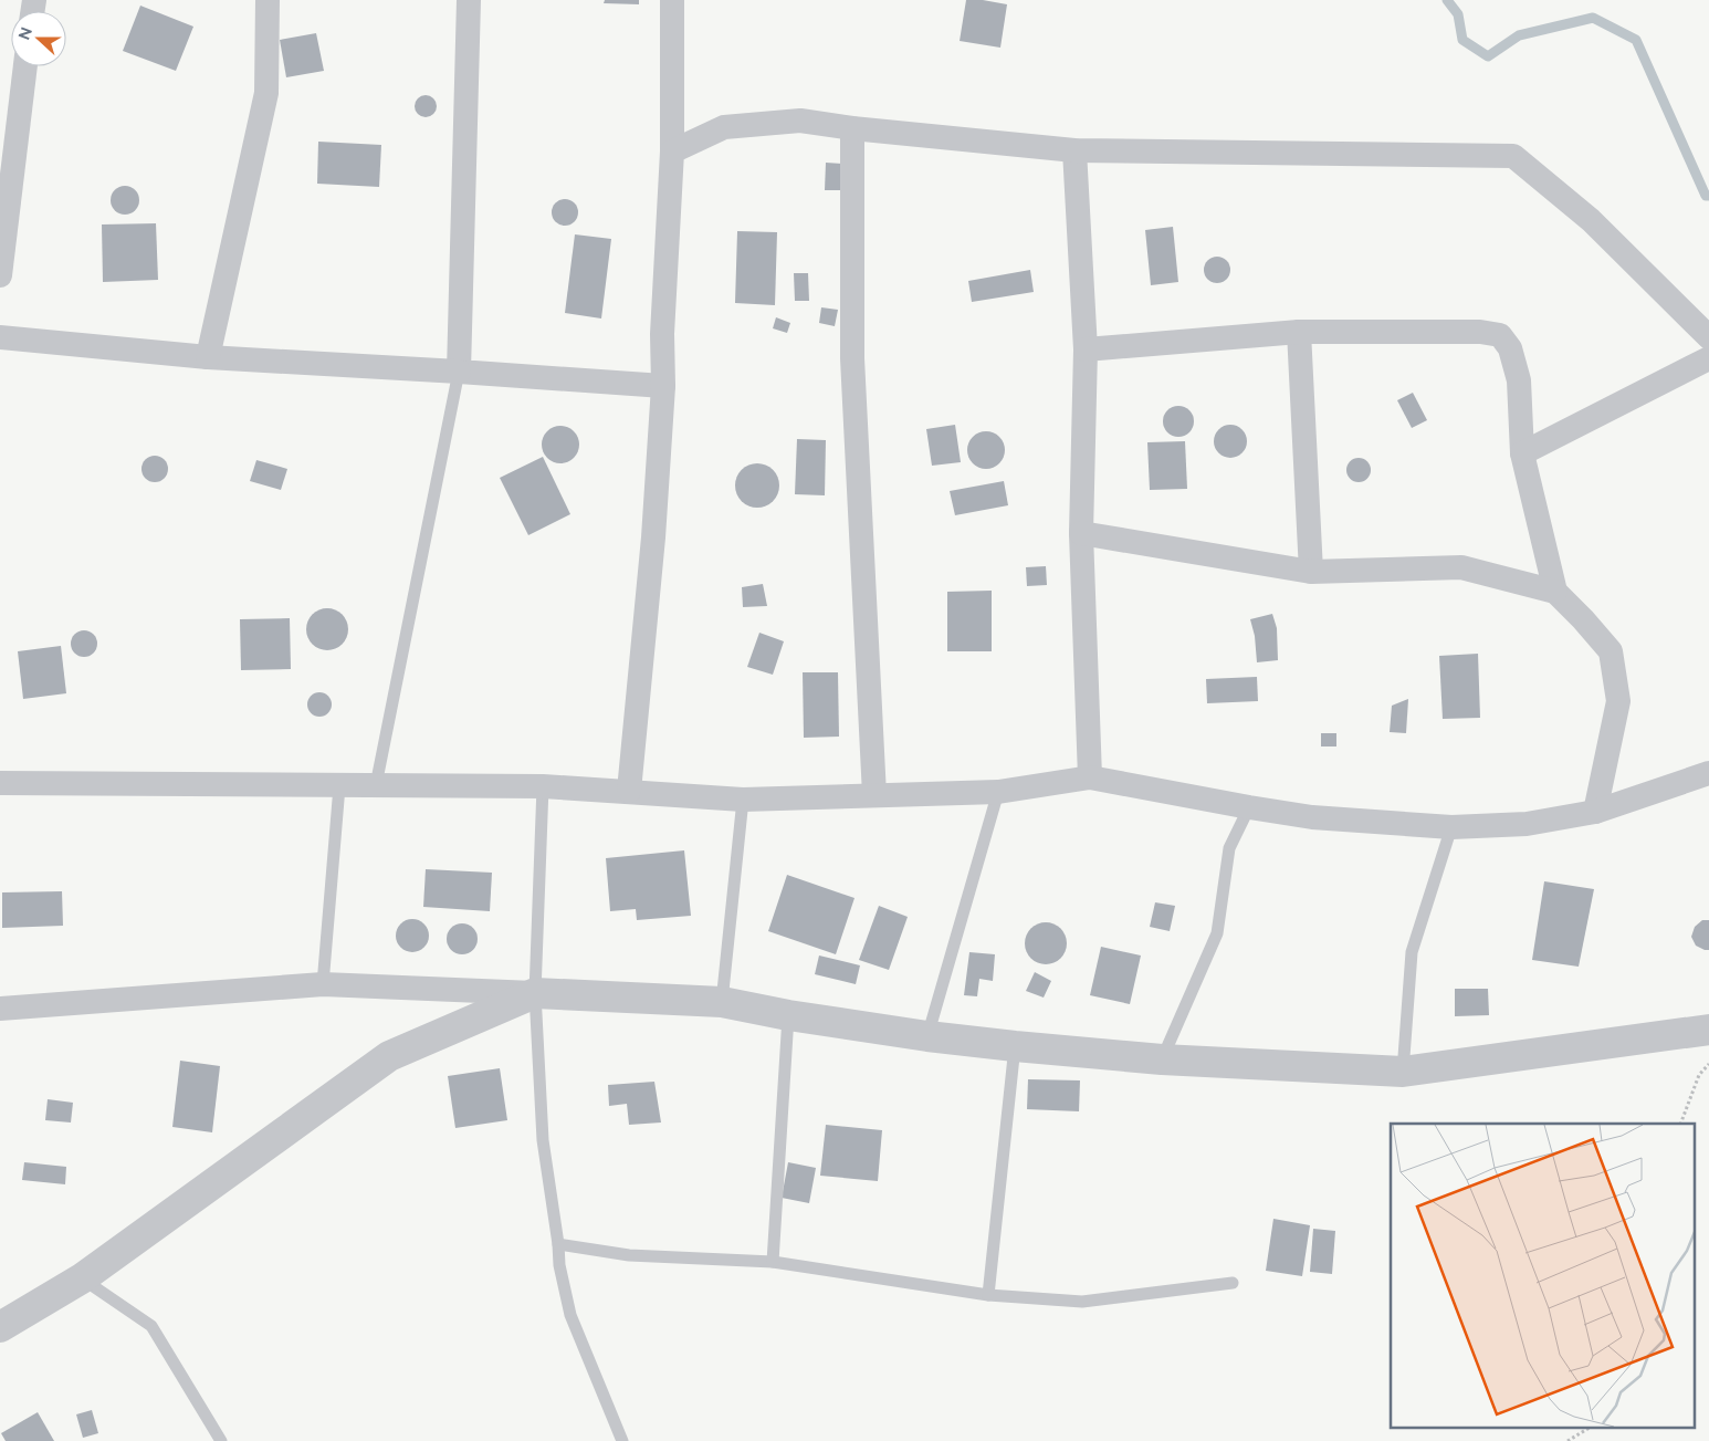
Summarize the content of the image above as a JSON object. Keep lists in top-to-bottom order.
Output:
{
  "north": "left"
}
